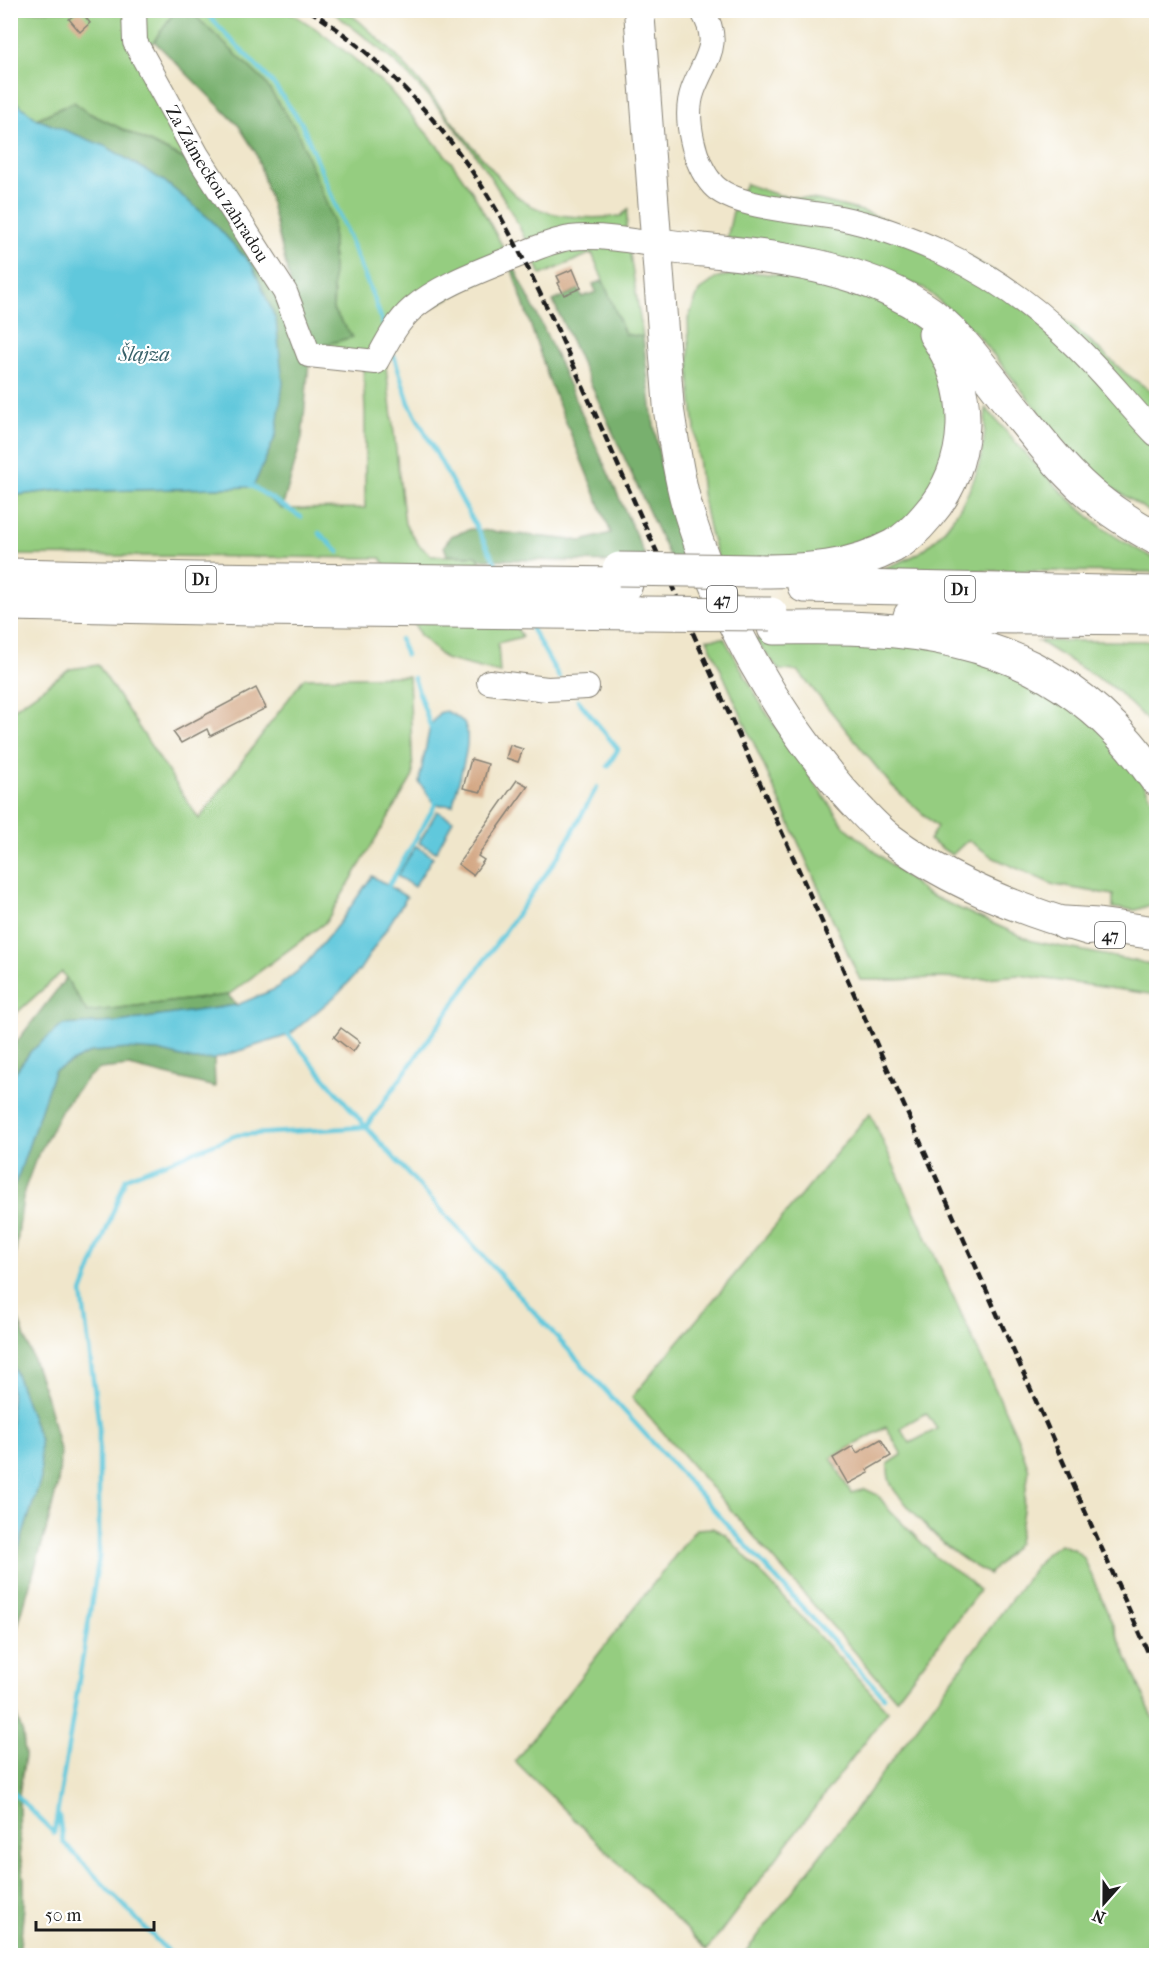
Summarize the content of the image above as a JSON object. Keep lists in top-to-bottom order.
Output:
{
  "streets": {
    "highway": ["D1"],
    "main road": ["47"],
    "street": ["Za Zámeckou zahradou"]
  },
  "crossings": [
    ["Za Zámeckou zahradou", "47"]
  ],
  "water": ["Šlajza"],
  "scale_bar": "50 m",
  "north": "bottom"
}
